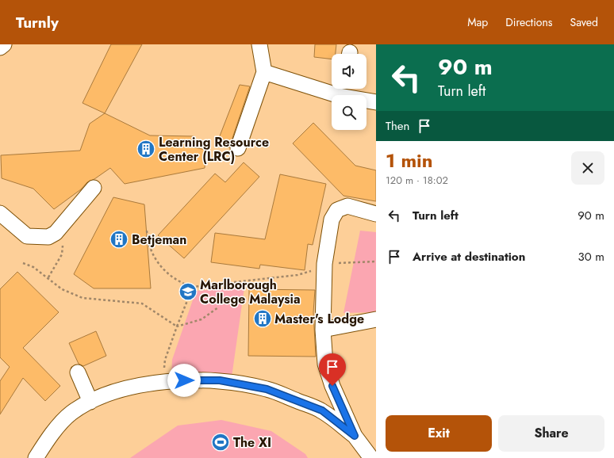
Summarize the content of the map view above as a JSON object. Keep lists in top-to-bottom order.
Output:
{
  "places": {
    "building": ["Learning Resource Center (LRC)", "Betjeman", "Master's Lodge"],
    "school or university": ["Marlborough College Malaysia"],
    "sports": ["The XI"]
  },
  "page": {
    "header": "Turnly",
    "nav": ["Map", "Directions", "Saved"],
    "turn": ["90 m", "Turn left"],
    "then": "Then",
    "heading": ["1 min", "120 m · 18:02"],
    "list": [
      {
        "name": "Turn left",
        "value": "90 m"
      },
      {
        "name": "Arrive at destination",
        "value": "30 m"
      }
    ],
    "buttons": ["Exit", "Share"]
  }
}
